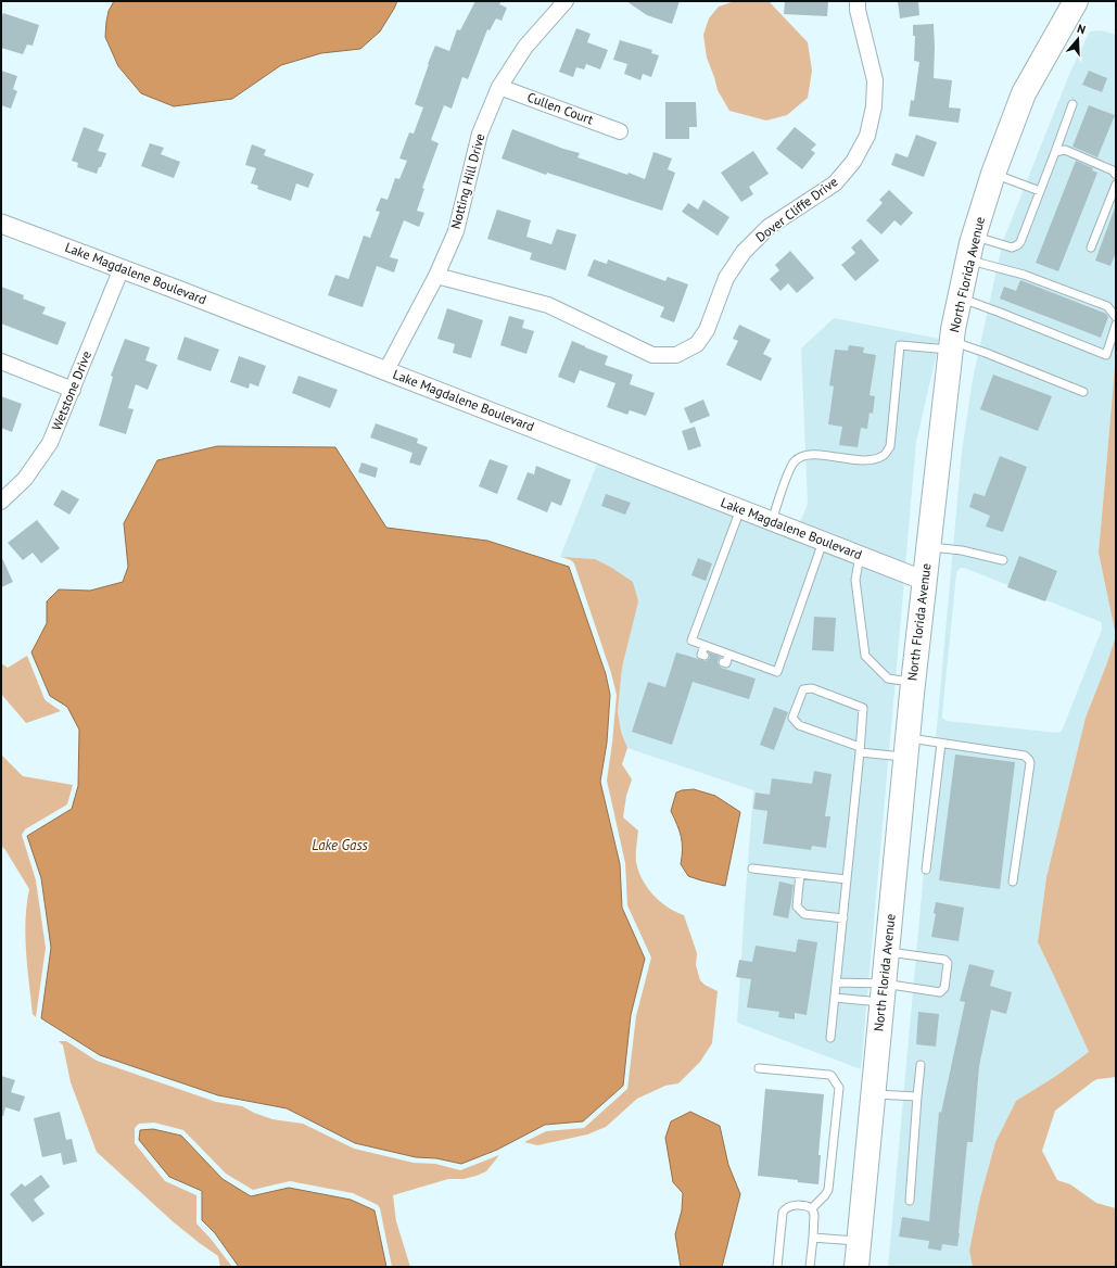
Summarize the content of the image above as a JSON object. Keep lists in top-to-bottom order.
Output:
{
  "streets": {
    "main road": ["North Florida Avenue"],
    "street": [
      "Cullen Court",
      "Notting Hill Drive",
      "Dover Cliffe Drive",
      "Lake Magdalene Boulevard",
      "Wetstone Drive"
    ]
  },
  "crossings": [
    ["Cullen Court", "Notting Hill Drive"],
    ["Notting Hill Drive", "Dover Cliffe Drive"],
    ["Notting Hill Drive", "Lake Magdalene Boulevard"],
    ["Lake Magdalene Boulevard", "North Florida Avenue"],
    ["Lake Magdalene Boulevard", "Wetstone Drive"]
  ],
  "water": ["Lake Gass"],
  "north": "top"
}
